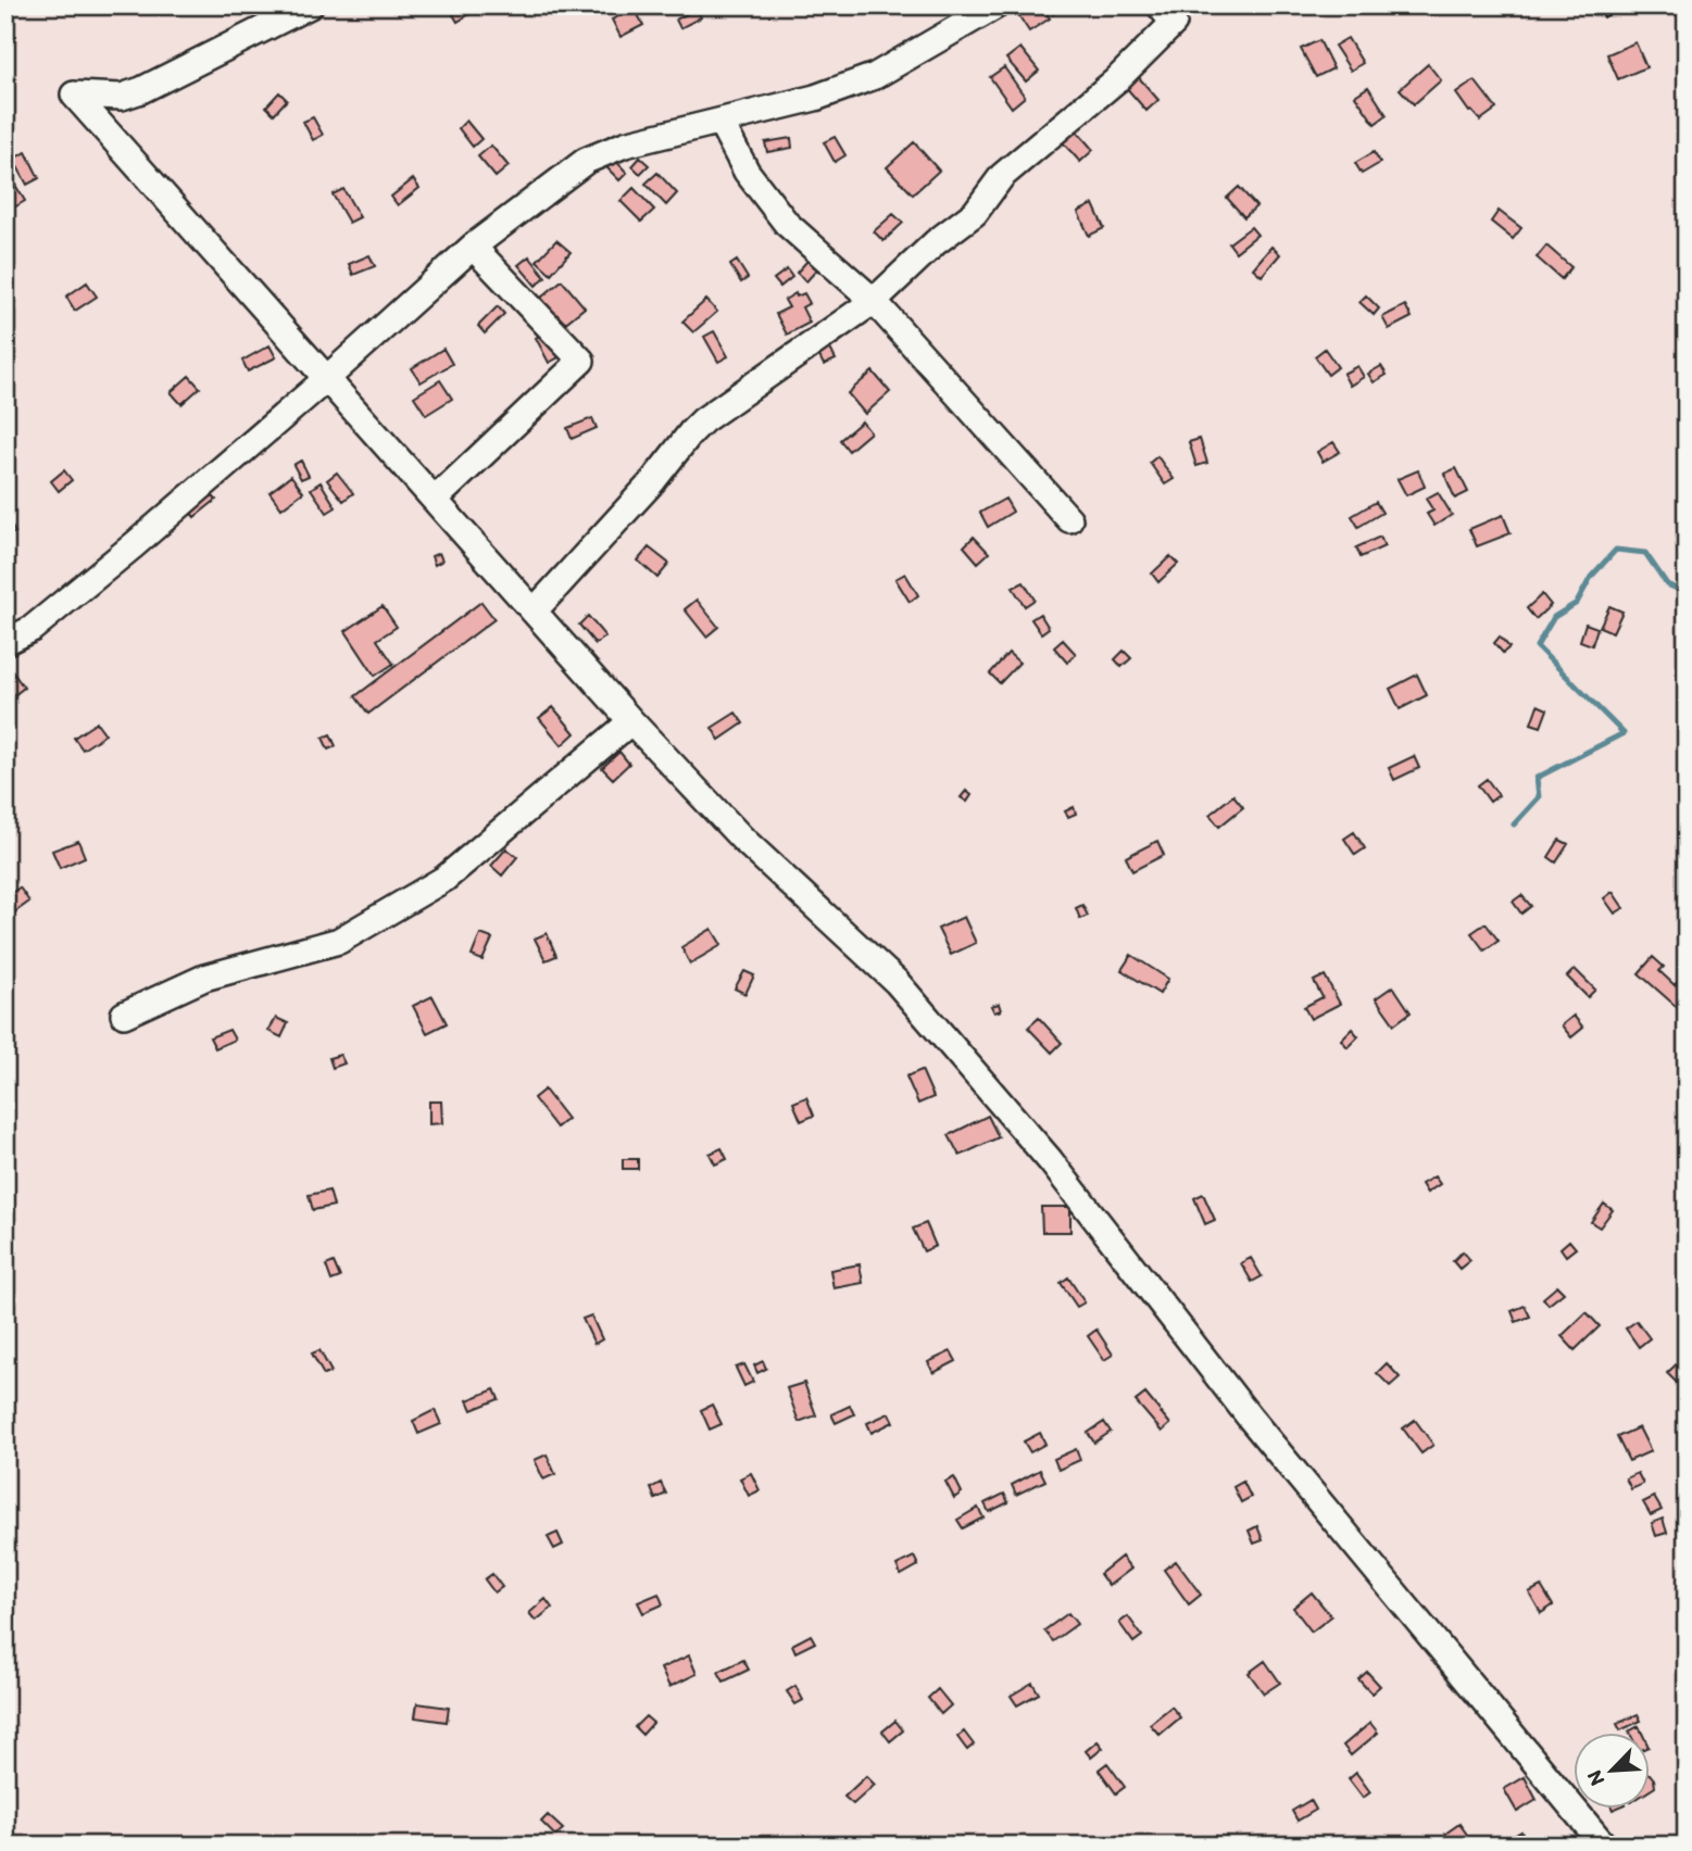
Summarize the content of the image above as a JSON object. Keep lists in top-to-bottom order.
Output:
{
  "north": "bottom left"
}
